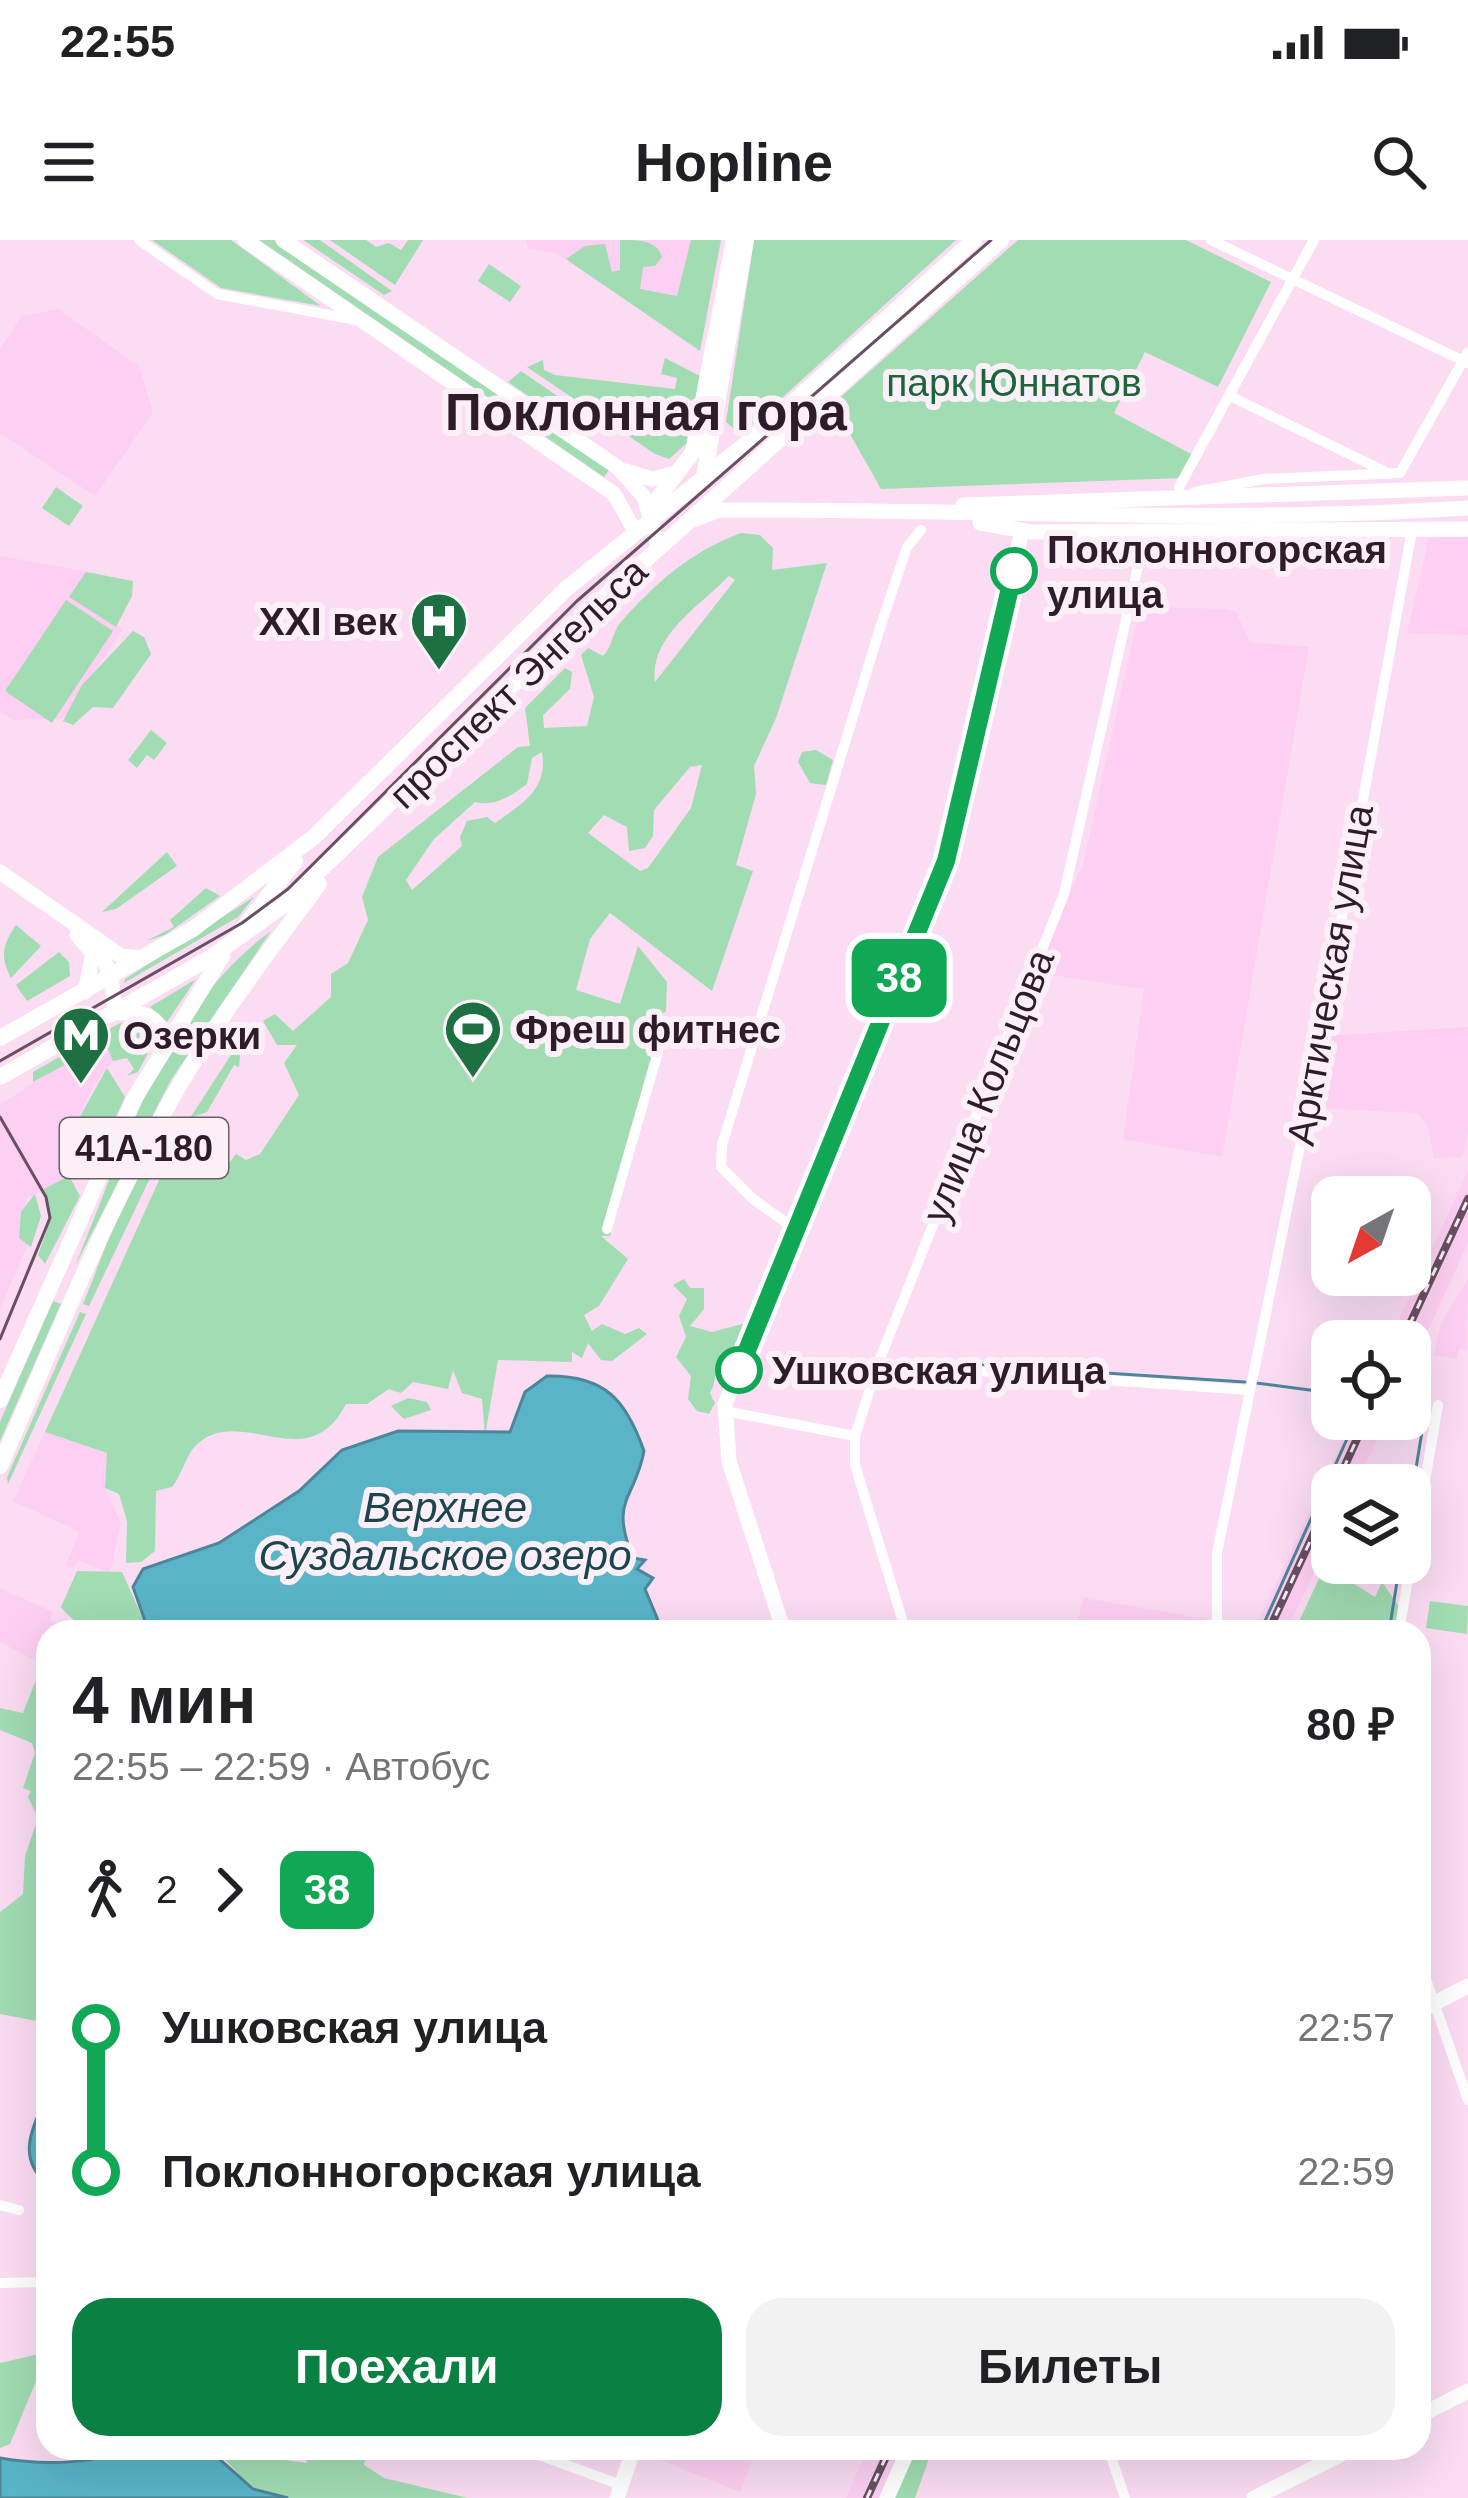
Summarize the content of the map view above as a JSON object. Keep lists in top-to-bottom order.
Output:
{
  "streets": {
    "main road": ["проспект Энгельса", "41А-180"],
    "street": ["Арктическая улица", "улица Кольцова"]
  },
  "crossings": [
    ["проспект Энгельса", "41А-180"]
  ],
  "districts": ["Поклонная гора"],
  "water": ["Верхнее Суздальское озеро"],
  "parks": ["парк Юннатов"],
  "places": {
    "other": ["Поклонногорская улица", "Ушковская улица"],
    "hospital": ["XXI век"],
    "sports": ["Фреш фитнес"],
    "metro station": ["Озерки"]
  },
  "lines": ["bus line 38"],
  "north": "bottom left",
  "page": {
    "status": "22:55",
    "header": "Hopline",
    "on_map": "38",
    "heading": ["4 мин", "22:55 – 22:59 · Автобус", "80 ₽"],
    "legs": ["2", "38"],
    "list": [
      {
        "name": "Ушковская улица",
        "value": "22:57"
      },
      {
        "name": "Поклонногорская улица",
        "value": "22:59"
      }
    ],
    "buttons": ["Поехали", "Билеты"]
  }
}
